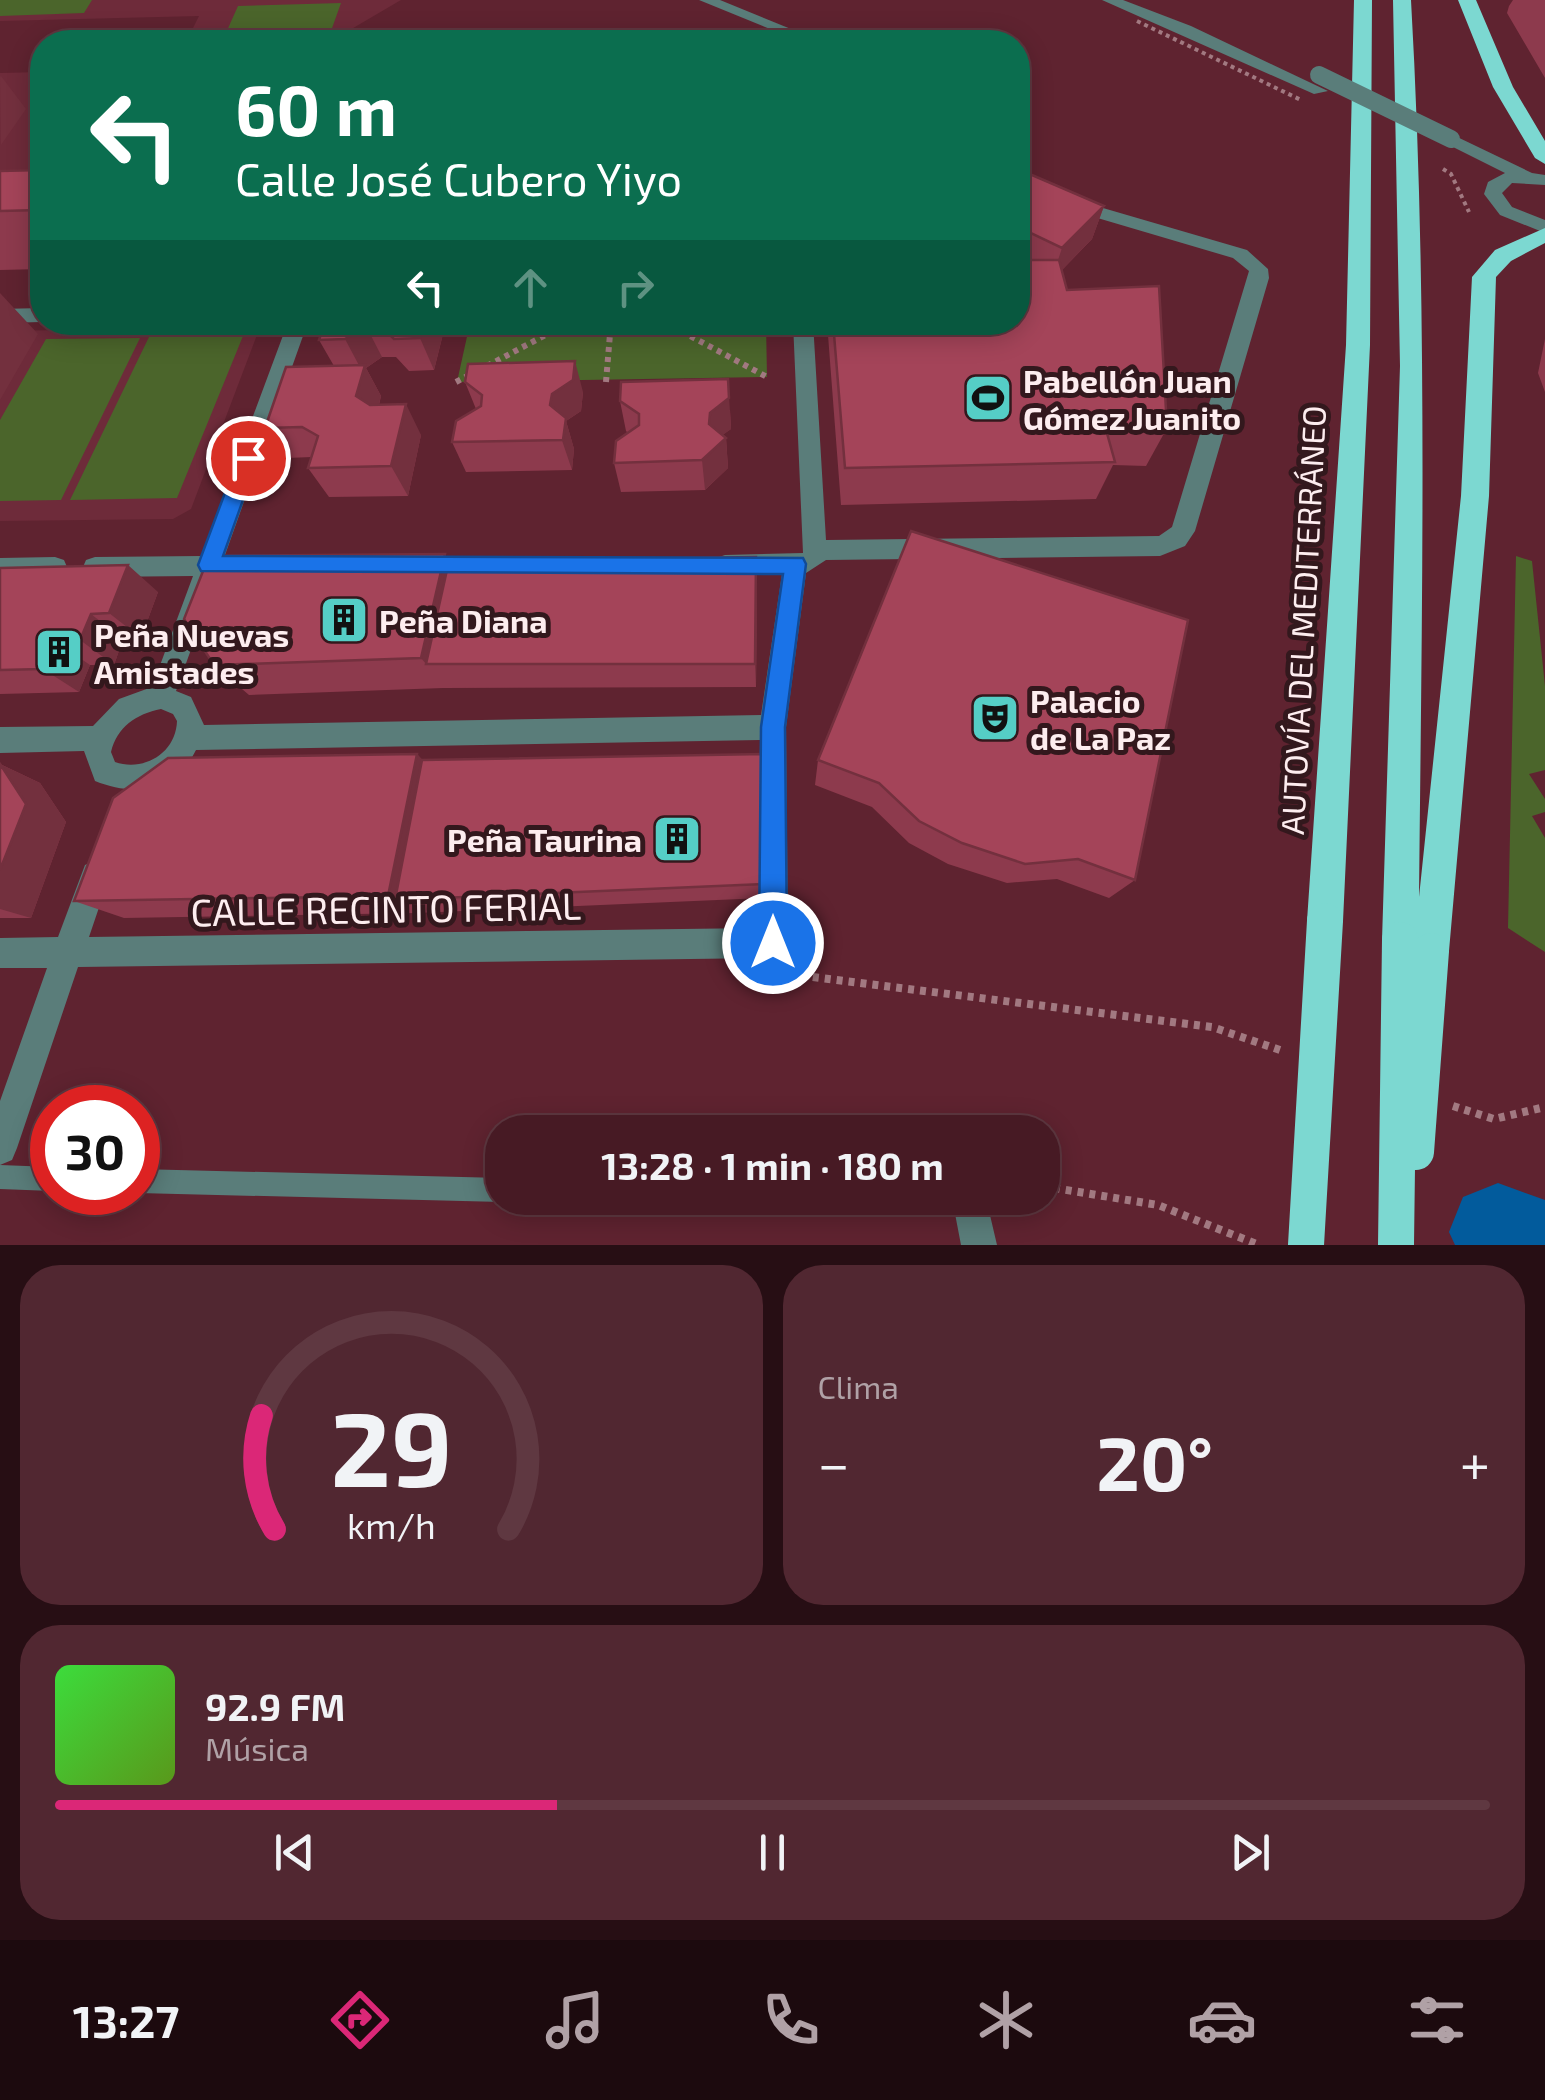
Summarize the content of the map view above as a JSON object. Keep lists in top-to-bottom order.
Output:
{
  "streets": {
    "highway": ["AUTOVÍA DEL MEDITERRÁNEO"],
    "street": ["CALLE RECINTO FERIAL"]
  },
  "places": {
    "sports": ["Pabellón Juan Gómez Juanito"],
    "building": ["Peña Diana", "Peña Nuevas Amistades", "Peña Taurina"],
    "theatre": ["Palacio de La Paz"]
  },
  "page": {
    "turn": ["60 m", "Calle José Cubero Yiyo"],
    "limit": "30",
    "trip": "13:28 · 1 min · 180 m",
    "tile": "Clima",
    "heat": ["−", "20°", "+"],
    "song": ["92.9 FM", "Música"],
    "tabs": "13:27",
    "gauge": ["29", "km/h"]
  }
}
